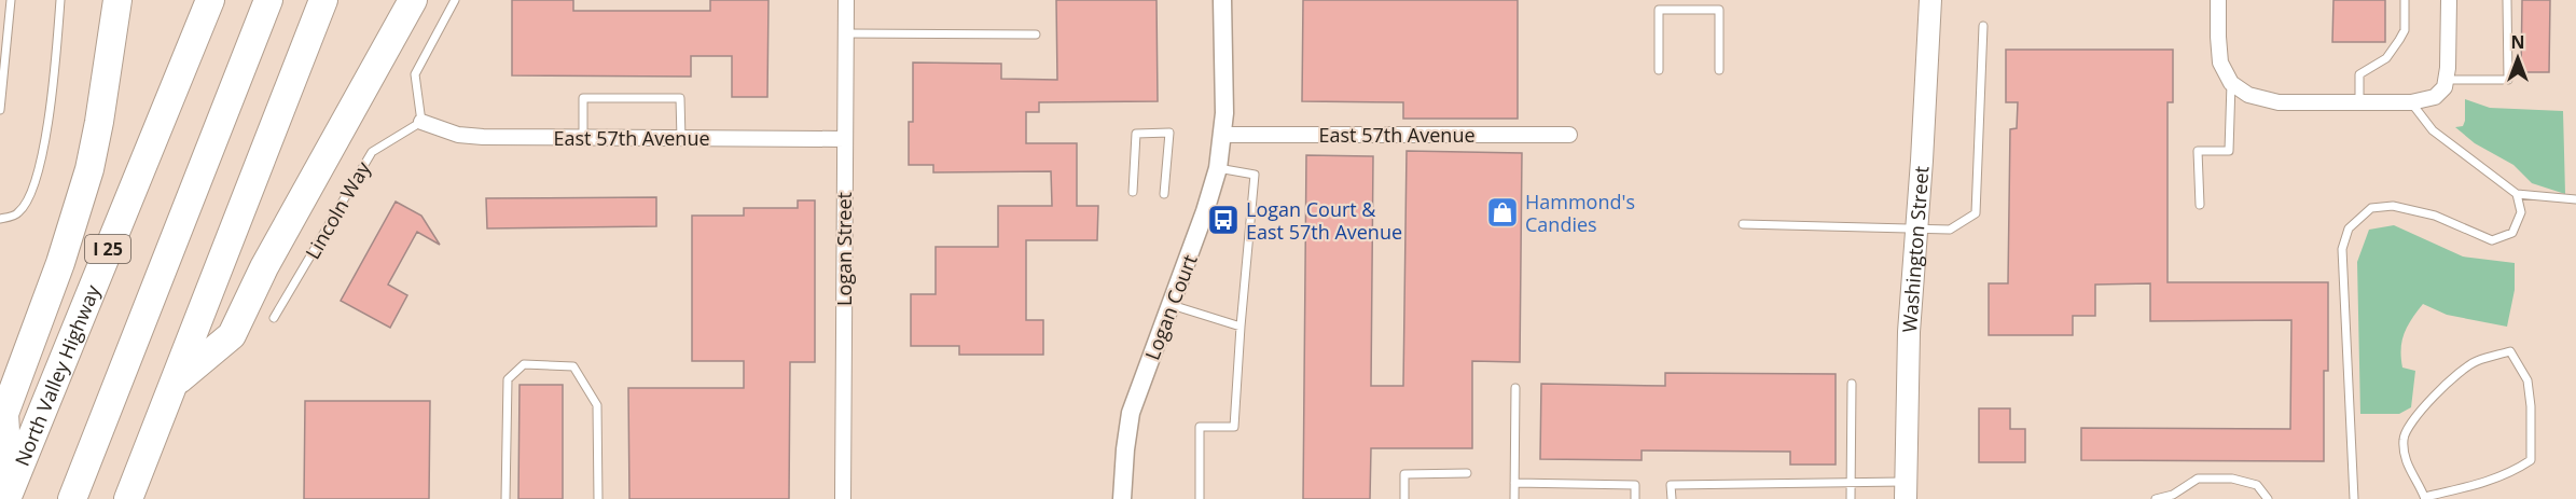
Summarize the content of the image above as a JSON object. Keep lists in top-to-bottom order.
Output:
{
  "streets": {
    "highway": ["I 25", "North Valley Highway"],
    "main road": ["Washington Street"],
    "street": ["East 57th Avenue", "Logan Street", "Logan Court"],
    "lane": ["Lincoln Way"]
  },
  "crossings": [
    ["East 57th Avenue", "Lincoln Way"],
    ["East 57th Avenue", "Logan Street"],
    ["East 57th Avenue", "Logan Court"]
  ],
  "places": {
    "shop": ["Hammond's Candies"],
    "bus stop": ["Logan Court & East 57th Avenue"]
  },
  "north": "top"
}
